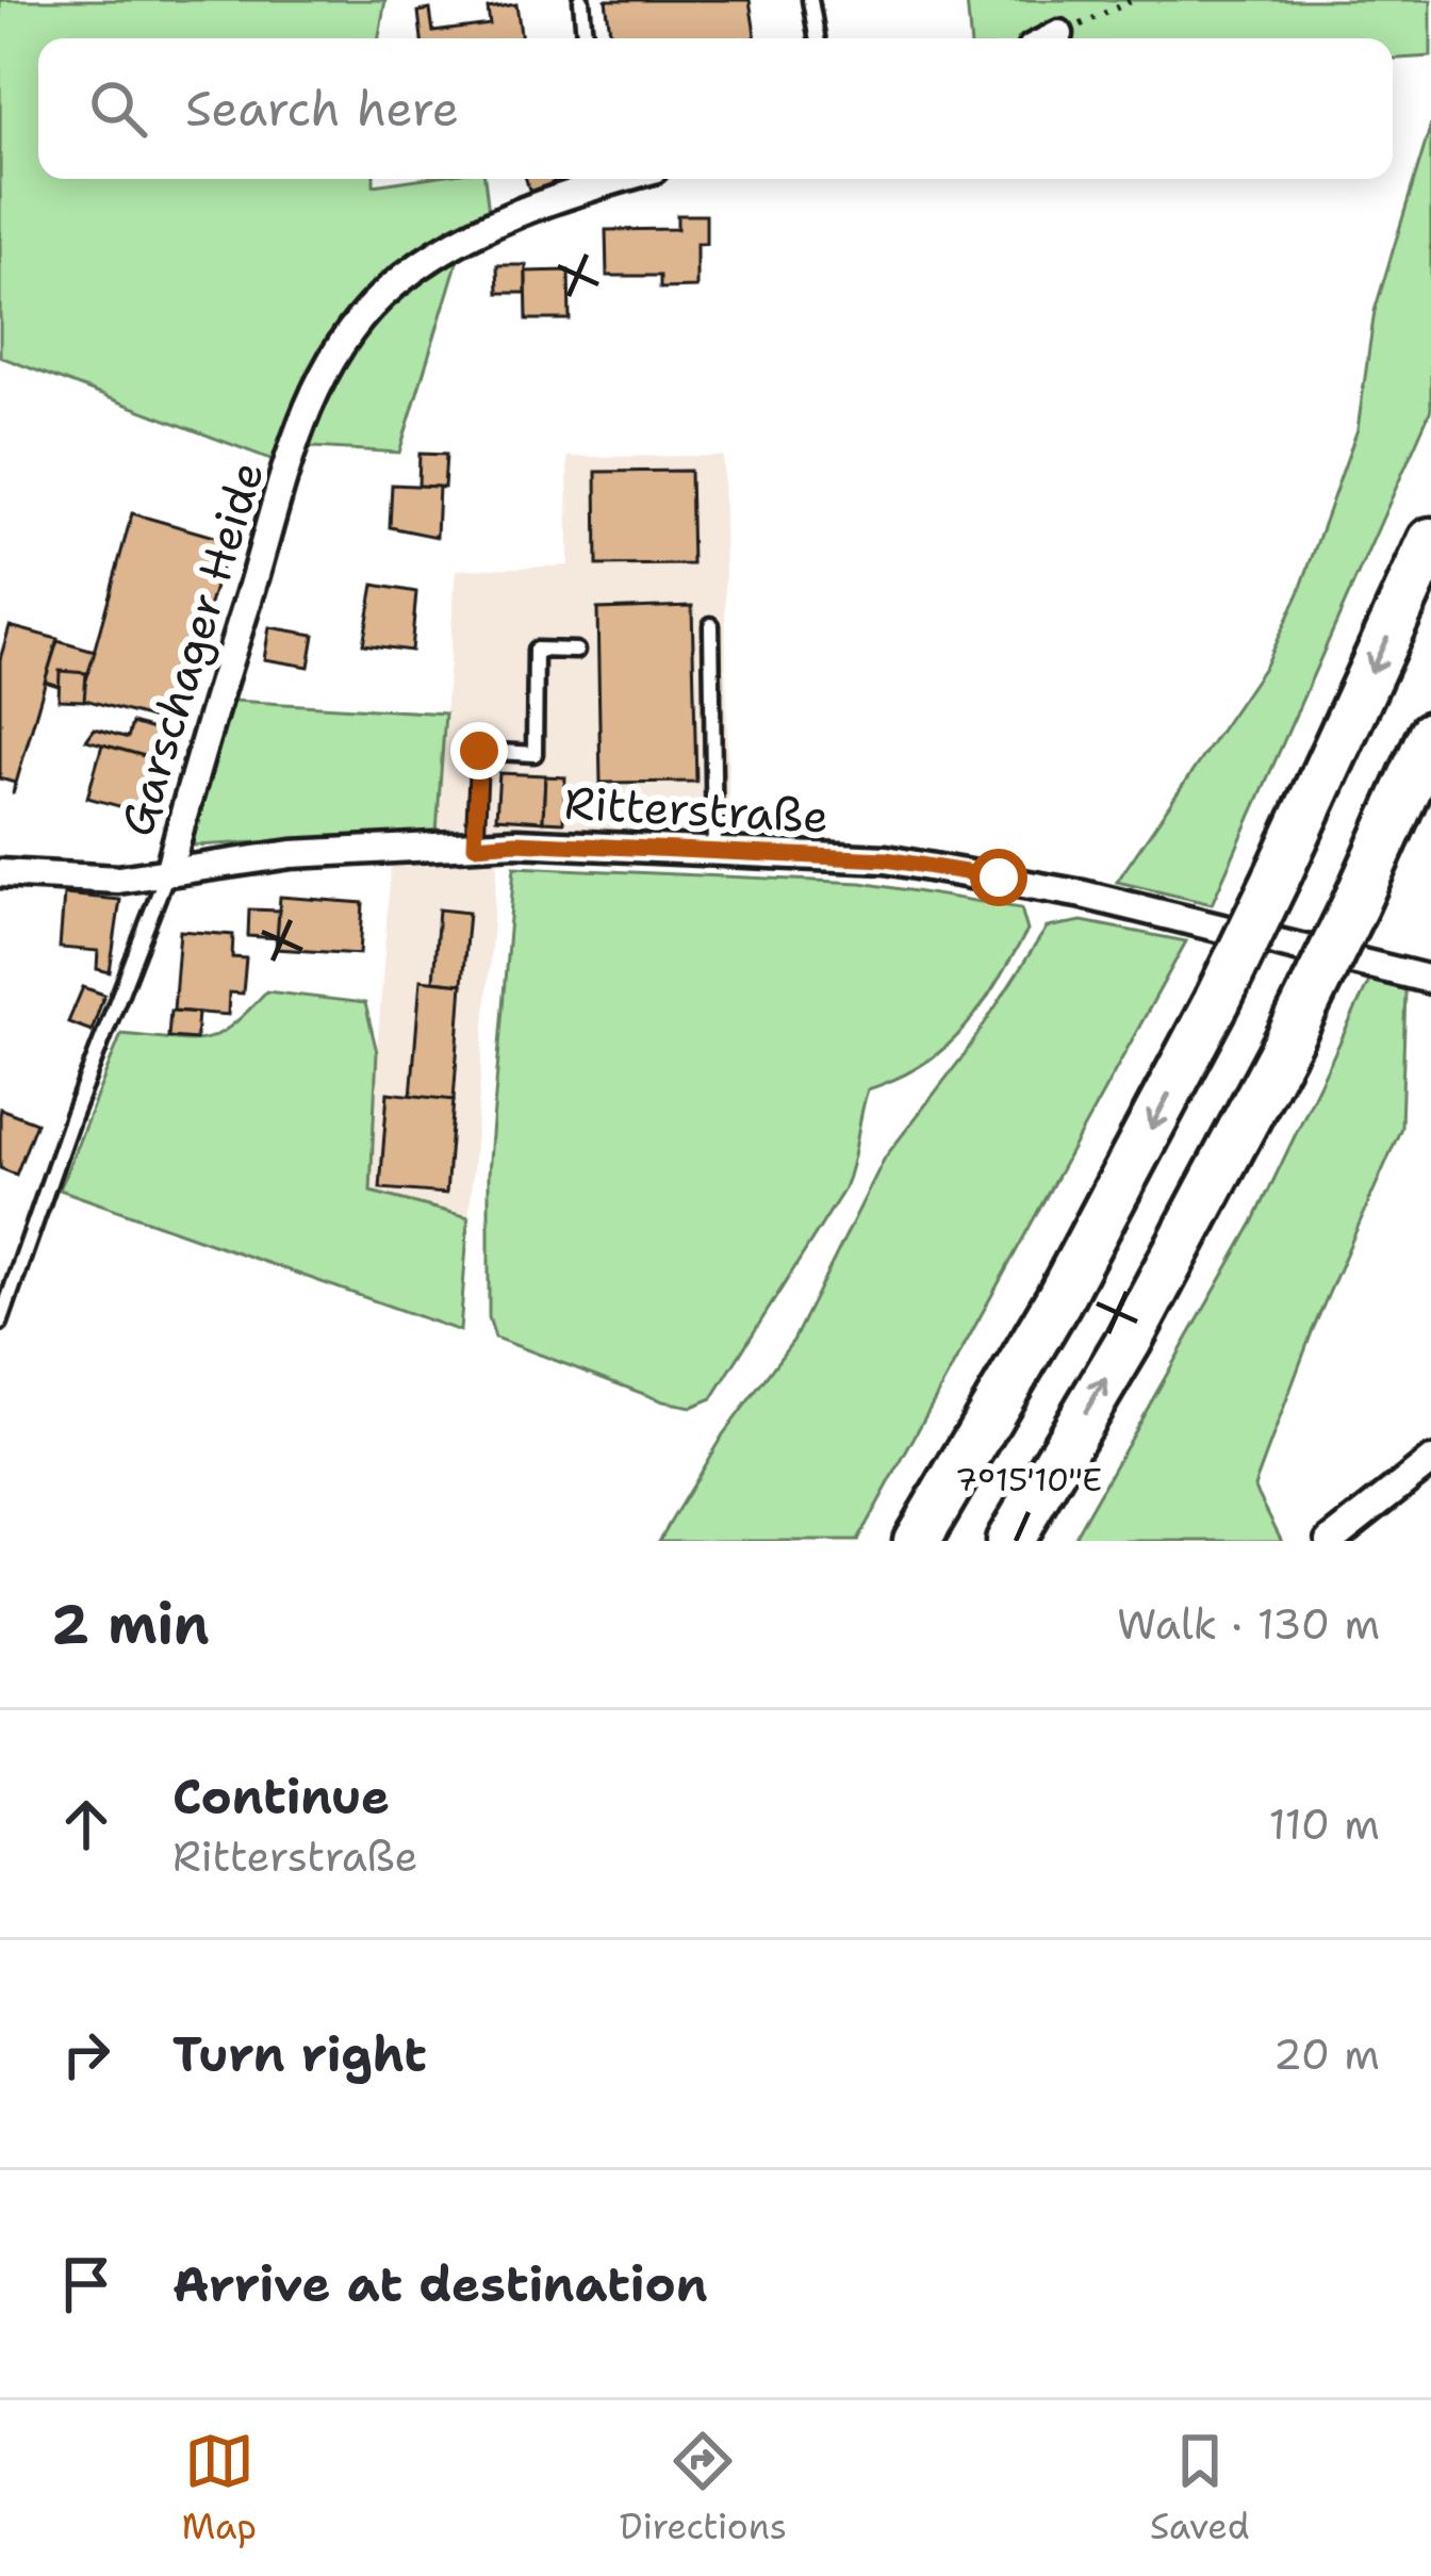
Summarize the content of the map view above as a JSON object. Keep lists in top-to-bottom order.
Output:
{
  "streets": {
    "street": ["Garschager Heide", "Ritterstraße"]
  },
  "crossings": [
    ["Garschager Heide", "Ritterstraße"]
  ],
  "page": {
    "search": "Search here",
    "heading": ["2 min", "Walk · 130 m"],
    "list": [
      ["Continue", "Ritterstraße", "110 m"],
      ["Turn right", "20 m"],
      "Arrive at destination"
    ],
    "nav": ["Map", "Directions", "Saved"]
  },
  "coordinates": ["7°15'10\"E"]
}
